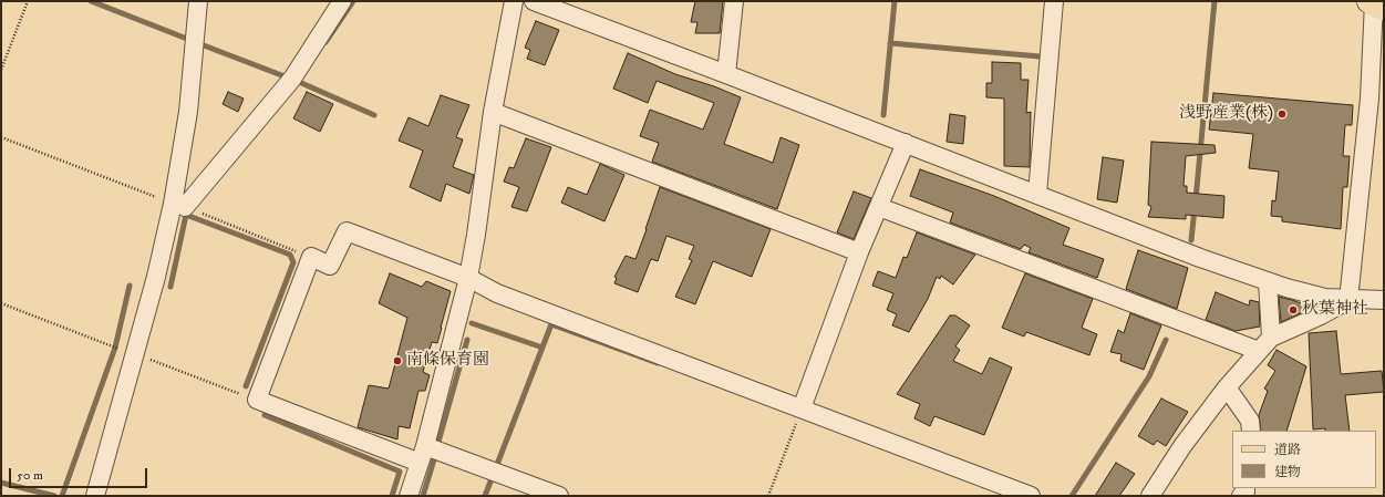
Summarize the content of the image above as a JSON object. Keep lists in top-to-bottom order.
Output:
{
  "places": ["浅野産業(株)", "秋葉神社", "南條保育園"],
  "legend": ["道路", "建物"],
  "scale_bar": "50 m"
}
